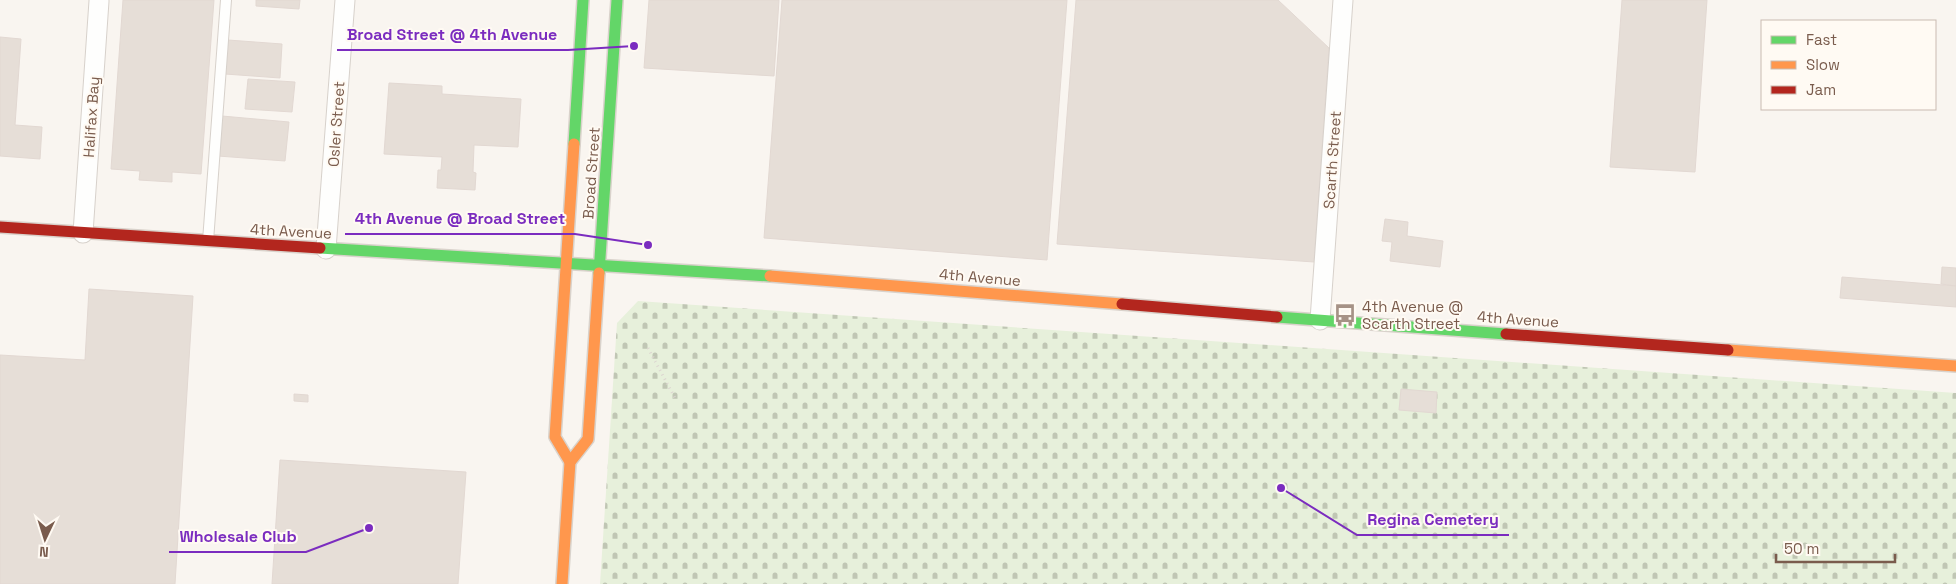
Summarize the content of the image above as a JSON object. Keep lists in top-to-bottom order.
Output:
{
  "streets": {
    "main road": ["Broad Street", "4th Avenue"],
    "street": ["Halifax Bay", "Osler Street", "Scarth Street"]
  },
  "crossings": [
    ["Halifax Bay", "4th Avenue"],
    ["Osler Street", "4th Avenue"],
    ["Scarth Street", "4th Avenue"],
    ["Broad Street", "4th Avenue"]
  ],
  "places": {
    "other": [
      "Broad Street @ 4th Avenue",
      "4th Avenue @ Broad Street",
      "Regina Cemetery",
      "Wholesale Club"
    ],
    "bus stop": ["4th Avenue @ Scarth Street"]
  },
  "legend": ["Fast", "Slow", "Jam"],
  "scale_bar": "50 m",
  "north": "bottom"
}
